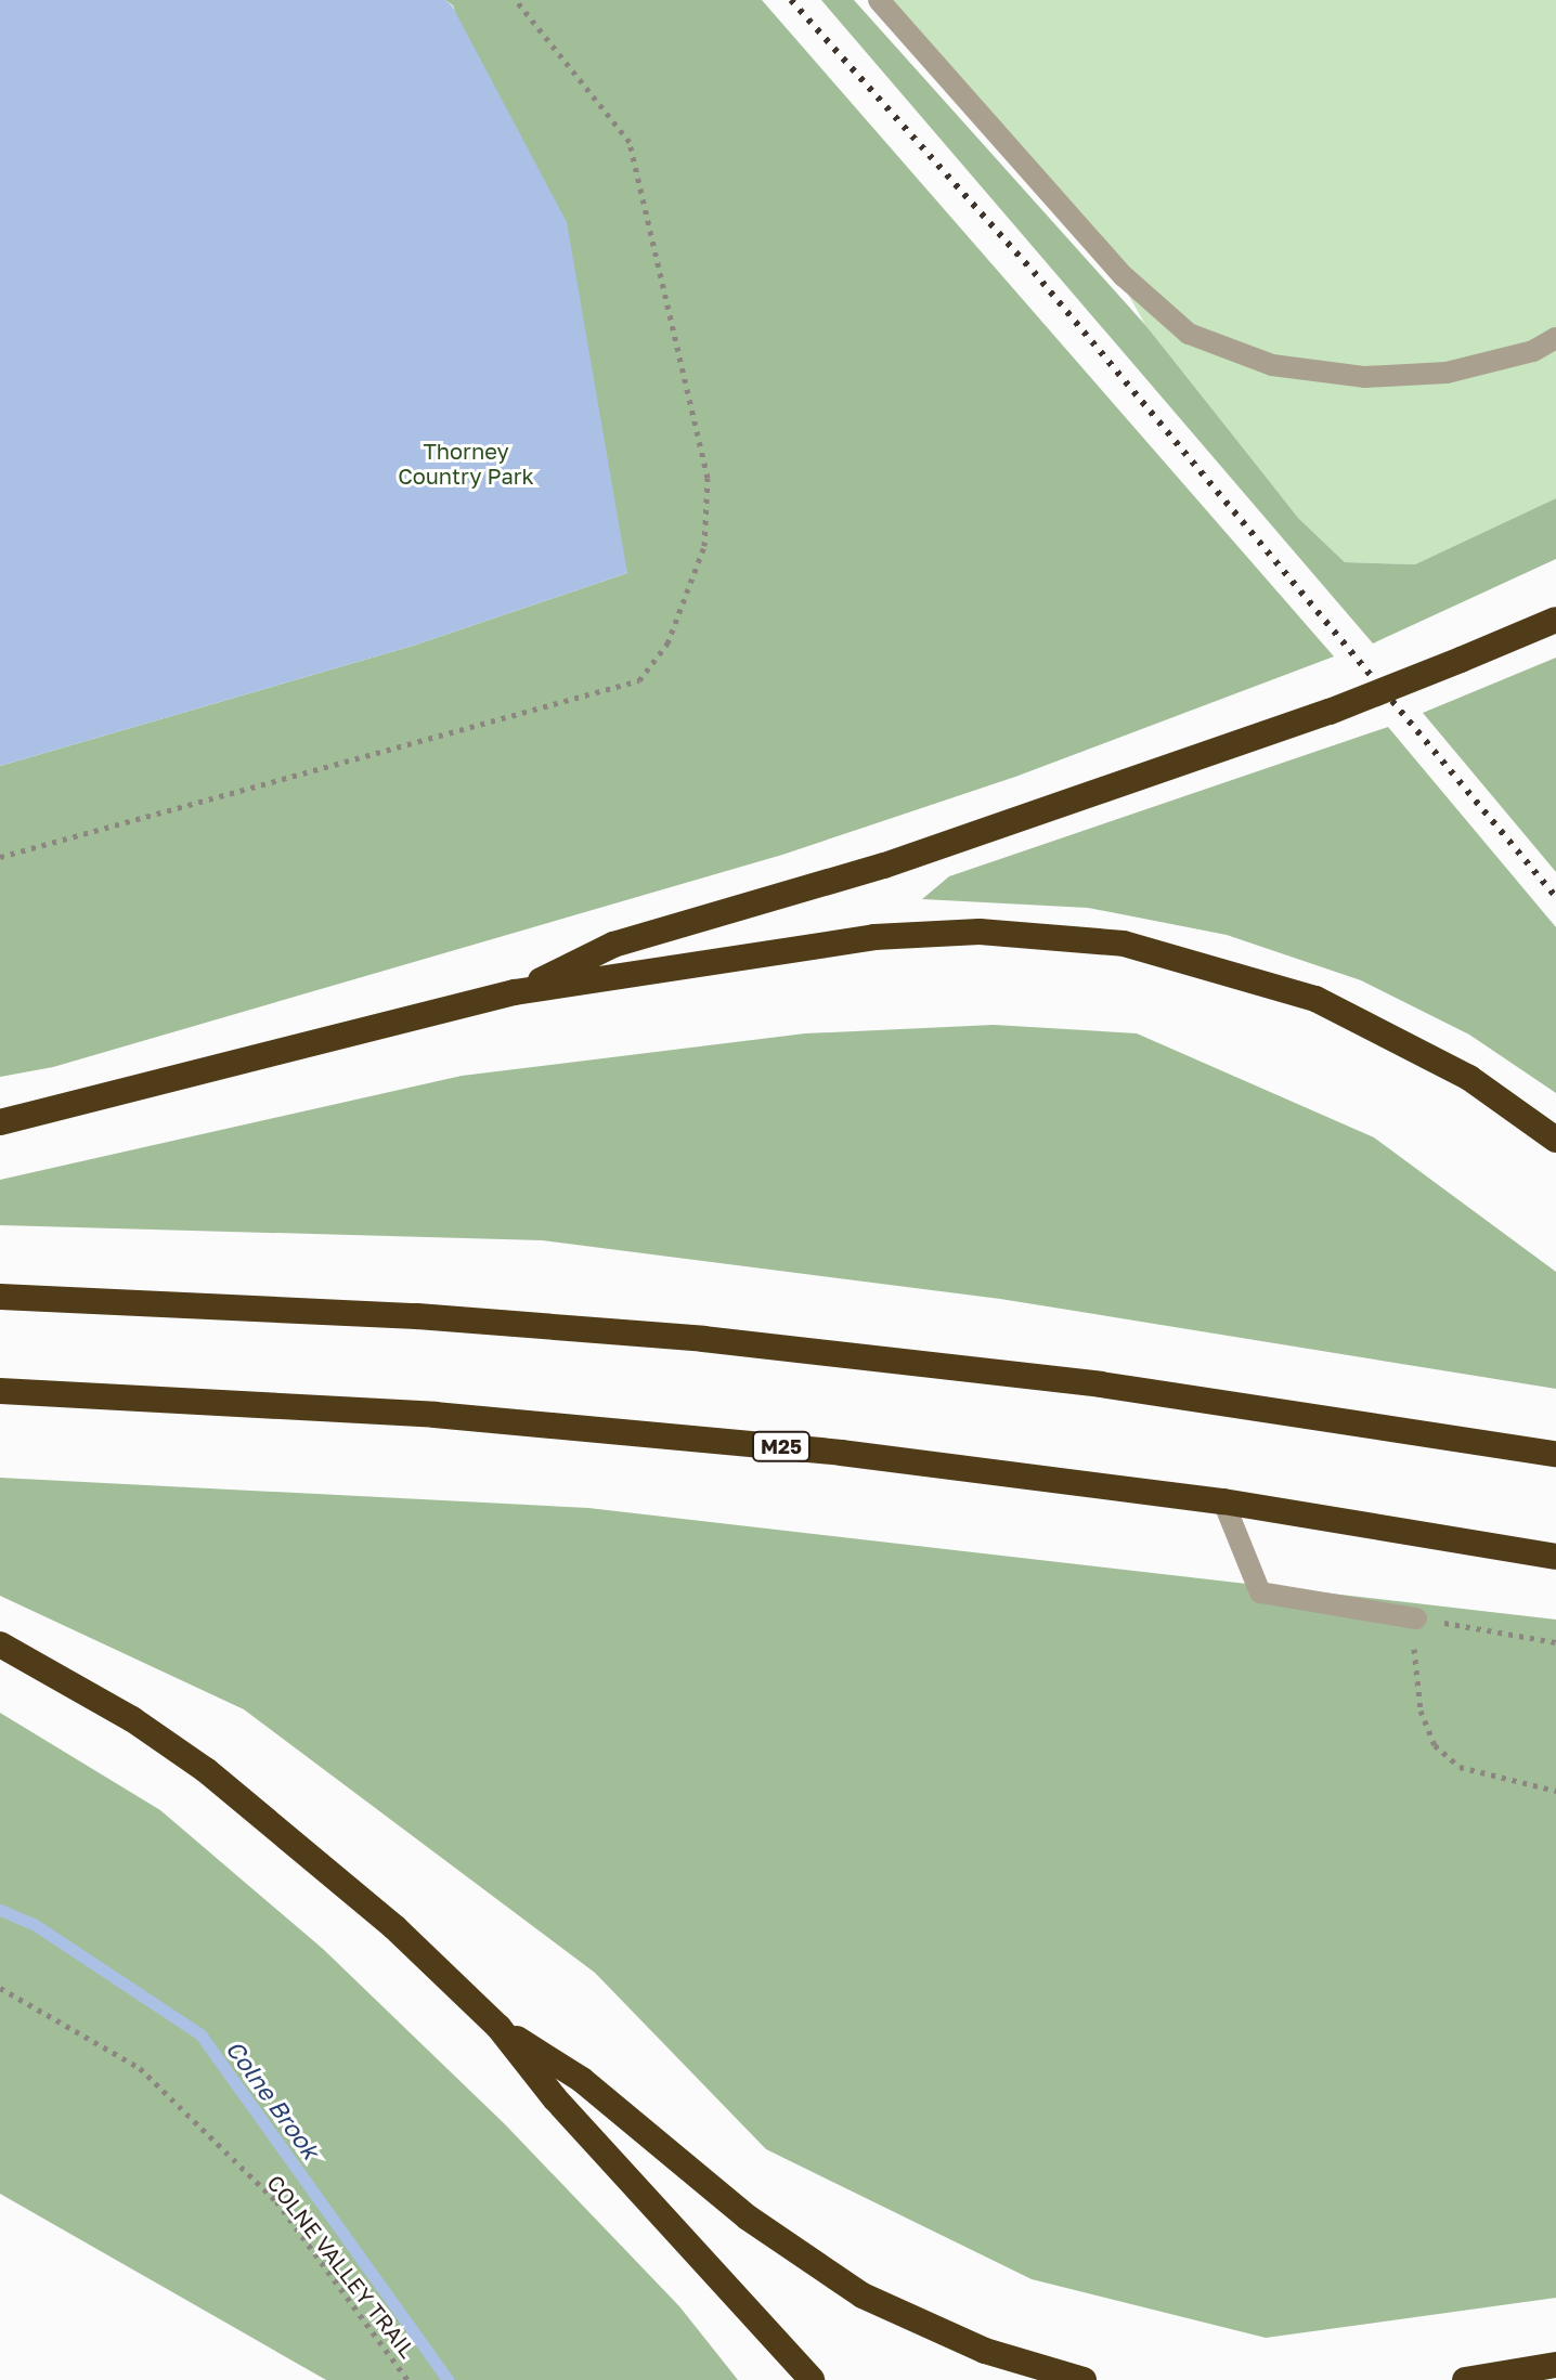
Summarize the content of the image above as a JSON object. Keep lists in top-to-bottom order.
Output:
{
  "streets": {
    "highway": ["M25"],
    "path": ["COLNE VALLEY TRAIL"]
  },
  "water": ["Colne Brook"],
  "parks": ["Thorney Country Park"]
}
